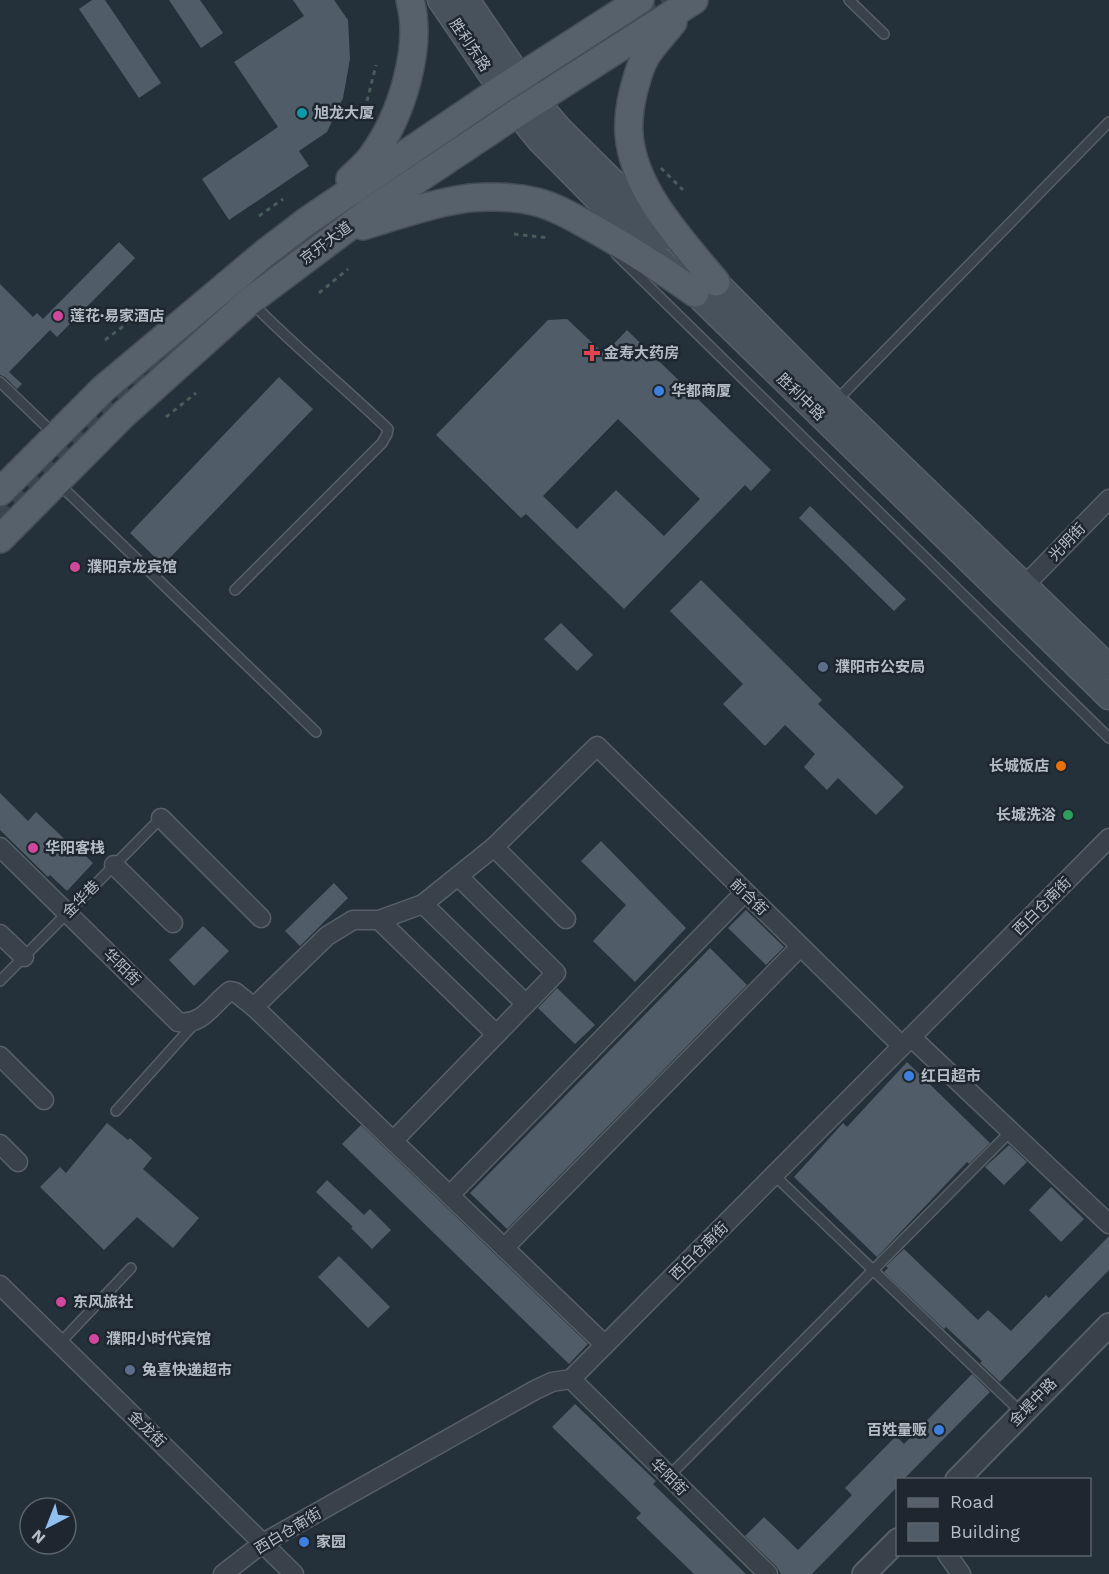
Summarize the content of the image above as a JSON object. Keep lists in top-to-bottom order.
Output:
{
  "streets": {
    "main road": ["胜利东路", "京开大道", "胜利中路"],
    "street": [
      "光明街",
      "前合街",
      "西白仓南街",
      "华阳街",
      "金堤中路",
      "金龙街"
    ],
    "lane": ["金华巷"]
  },
  "crossings": [
    ["胜利东路", "京开大道"],
    ["胜利东路", "胜利中路"],
    ["京开大道", "胜利中路"],
    ["胜利中路", "光明街"],
    ["前合街", "西白仓南街"],
    ["金华巷", "华阳街"],
    ["西白仓南街", "华阳街"],
    ["西白仓南街", "金龙街"]
  ],
  "places": {
    "other": [
      "旭龙大厦",
      "莲花·易家酒店",
      "华都商厦",
      "濮阳京龙宾馆",
      "濮阳市公安局",
      "长城饭店",
      "长城洗浴",
      "华阳客栈",
      "红日超市",
      "东风旅社",
      "濮阳小时代宾馆",
      "兔喜快递超市",
      "百姓量贩",
      "家园"
    ],
    "health": ["金寿大药房"]
  },
  "legend": ["Road", "Building"],
  "north": "bottom left"
}
